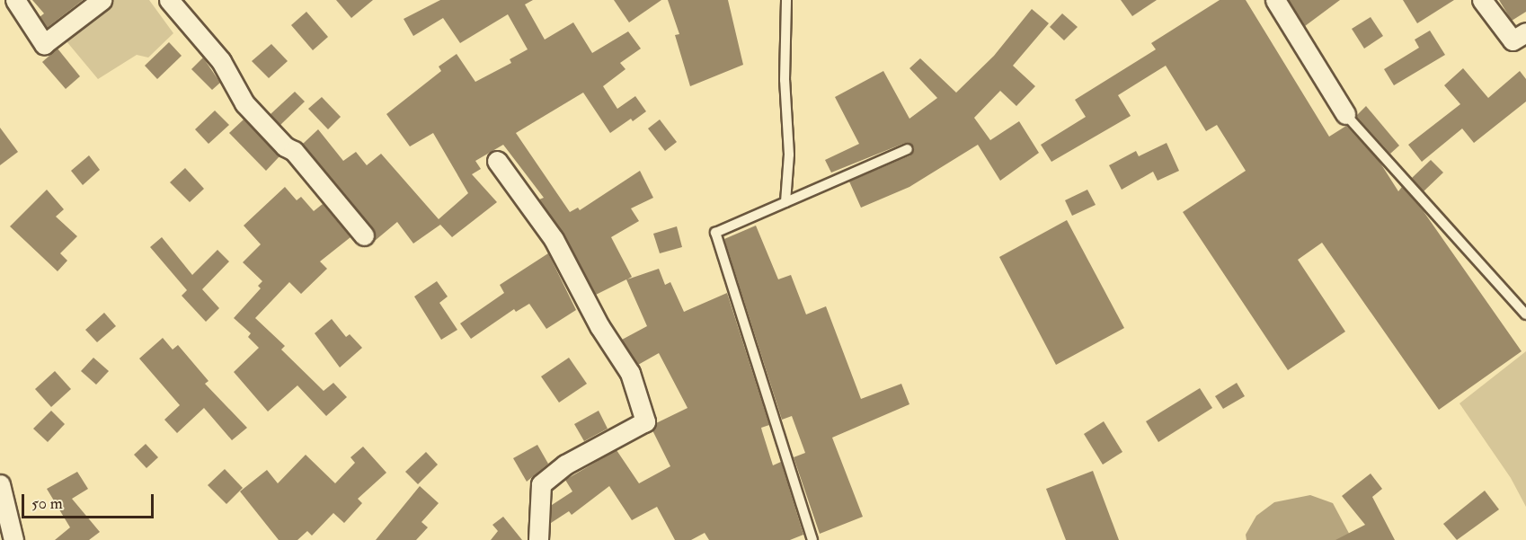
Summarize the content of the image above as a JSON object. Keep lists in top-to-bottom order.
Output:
{
  "scale_bar": "50 m"
}
